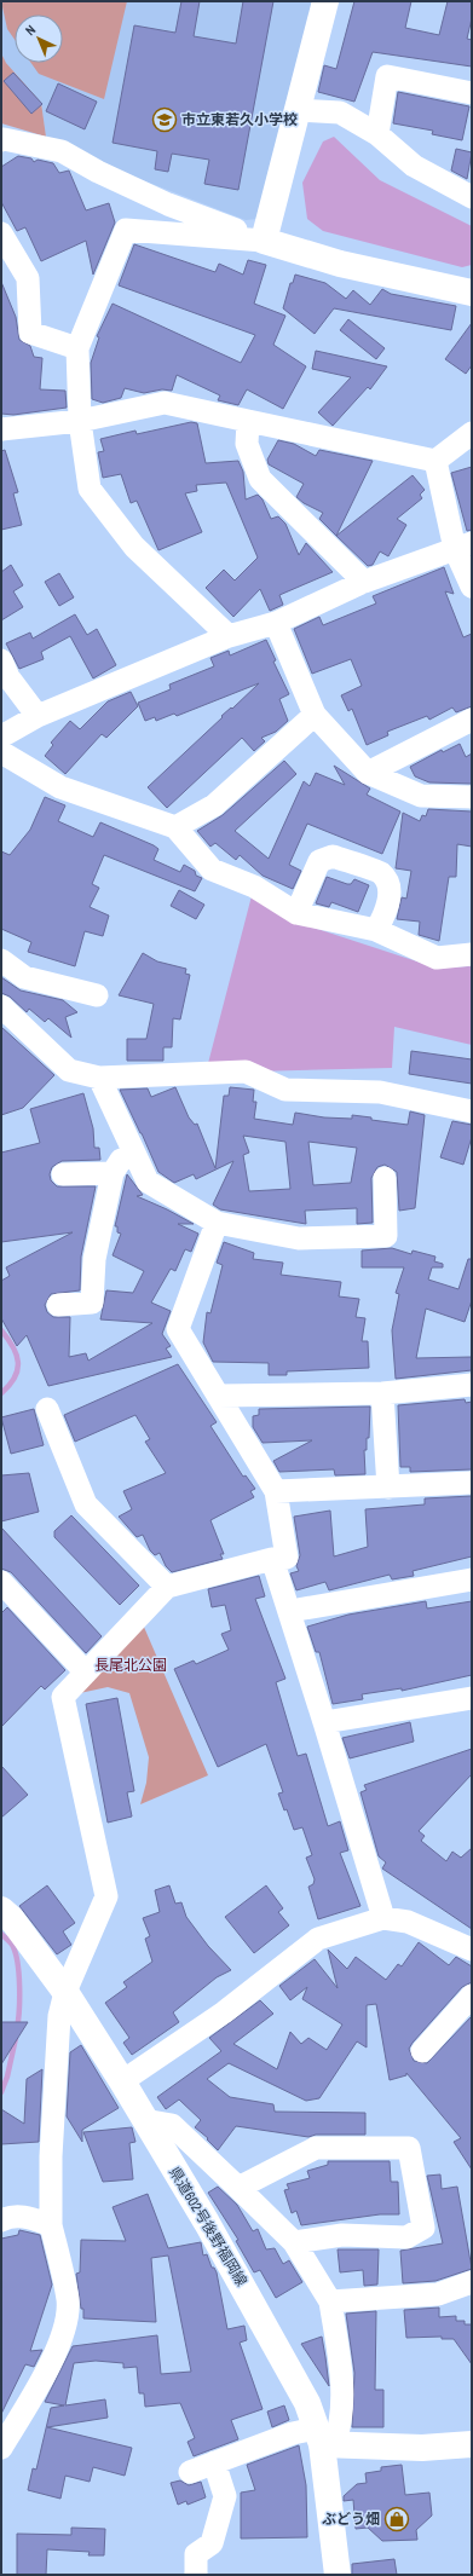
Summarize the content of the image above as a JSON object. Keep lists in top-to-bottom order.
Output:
{
  "streets": {
    "main road": ["県道602号後野福岡線"]
  },
  "parks": ["長尾北公園"],
  "places": {
    "school or university": ["市立東若久小学校"],
    "shop": ["ぶどう畑"]
  },
  "north": "top left"
}
